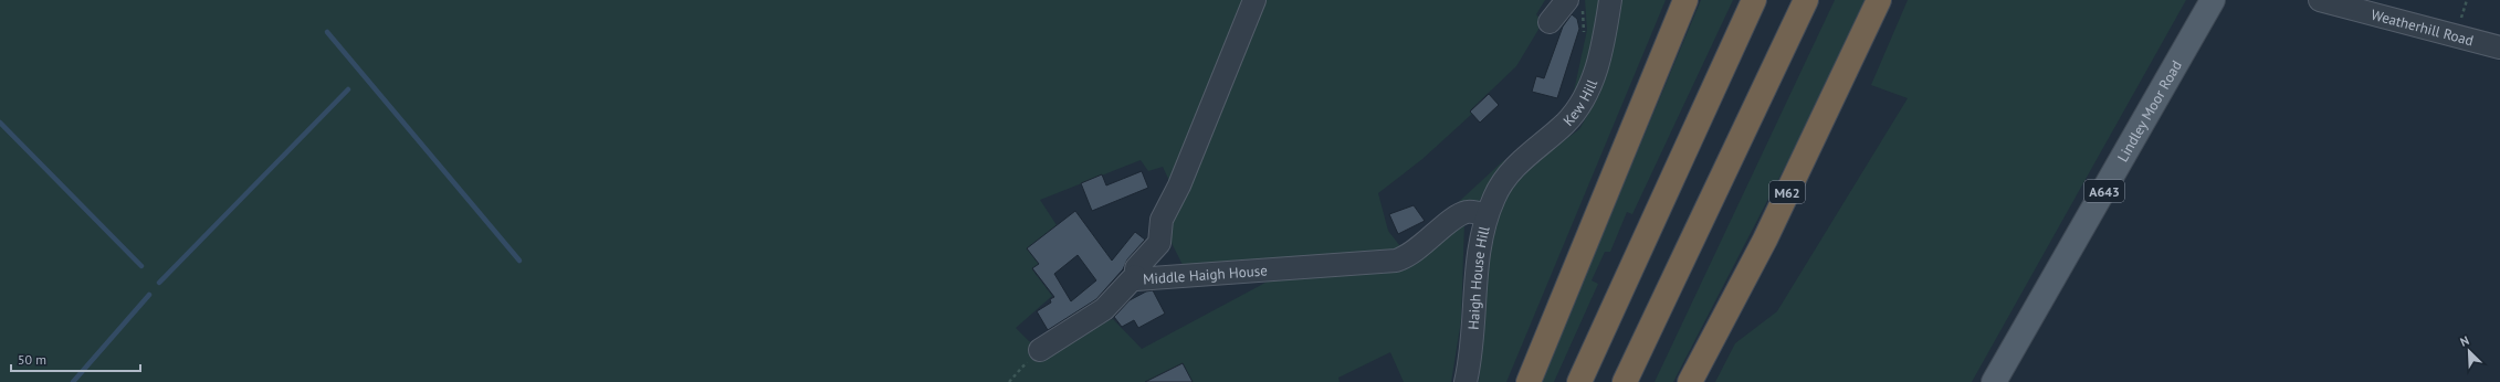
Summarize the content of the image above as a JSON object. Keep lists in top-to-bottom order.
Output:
{
  "streets": {
    "highway": ["M62"],
    "main road": ["Lindley Moor Road", "A643"],
    "street": [
      "Weatherhill Road",
      "Kew Hill",
      "Middle Haigh House",
      "Haigh House Hill"
    ]
  },
  "crossings": [
    ["Kew Hill", "Haigh House Hill"],
    ["Middle Haigh House", "Haigh House Hill"]
  ],
  "scale_bar": "50 m",
  "north": "top left"
}
